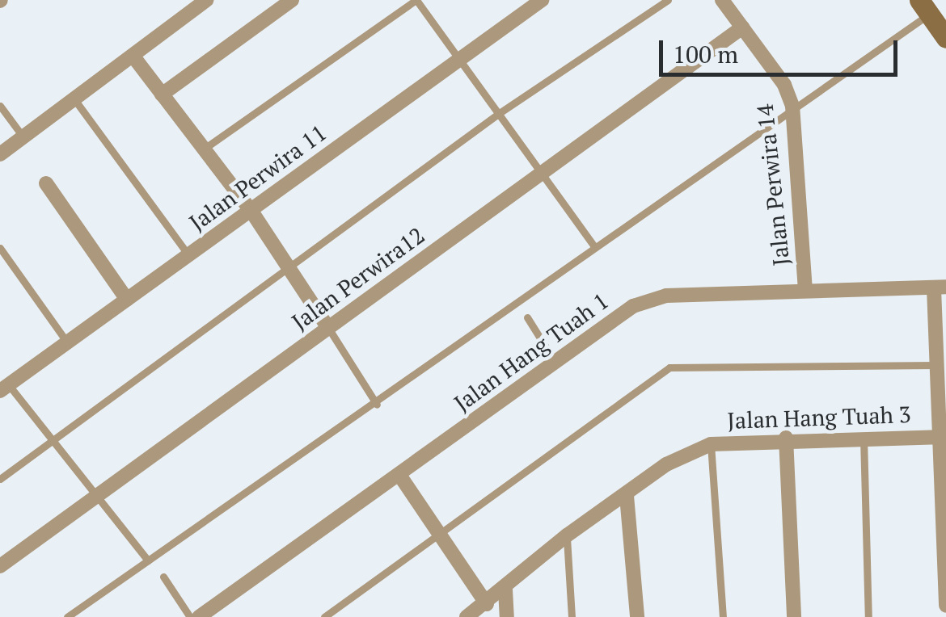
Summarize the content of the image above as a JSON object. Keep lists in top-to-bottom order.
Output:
{
  "streets": {
    "street": [
      "Jalan Perwira 11",
      "Jalan Perwira 14",
      "Jalan Perwira12",
      "Jalan Hang Tuah 1",
      "Jalan Hang Tuah 3"
    ]
  },
  "crossings": [
    ["Jalan Perwira 14", "Jalan Perwira12"],
    ["Jalan Perwira 14", "Jalan Hang Tuah 1"]
  ],
  "scale_bar": "100 m"
}
